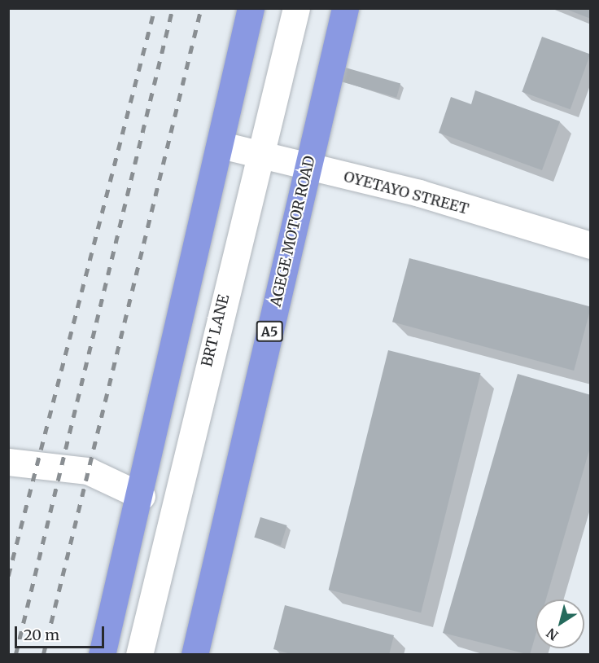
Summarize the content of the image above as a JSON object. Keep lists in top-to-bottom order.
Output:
{
  "streets": {
    "highway": ["AGEGE MOTOR ROAD", "A5"],
    "street": ["OYETAYO STREET", "BRT LANE"]
  },
  "crossings": [
    ["OYETAYO STREET", "AGEGE MOTOR ROAD"],
    ["OYETAYO STREET", "BRT LANE"]
  ],
  "scale_bar": "20 m",
  "north": "bottom left"
}
